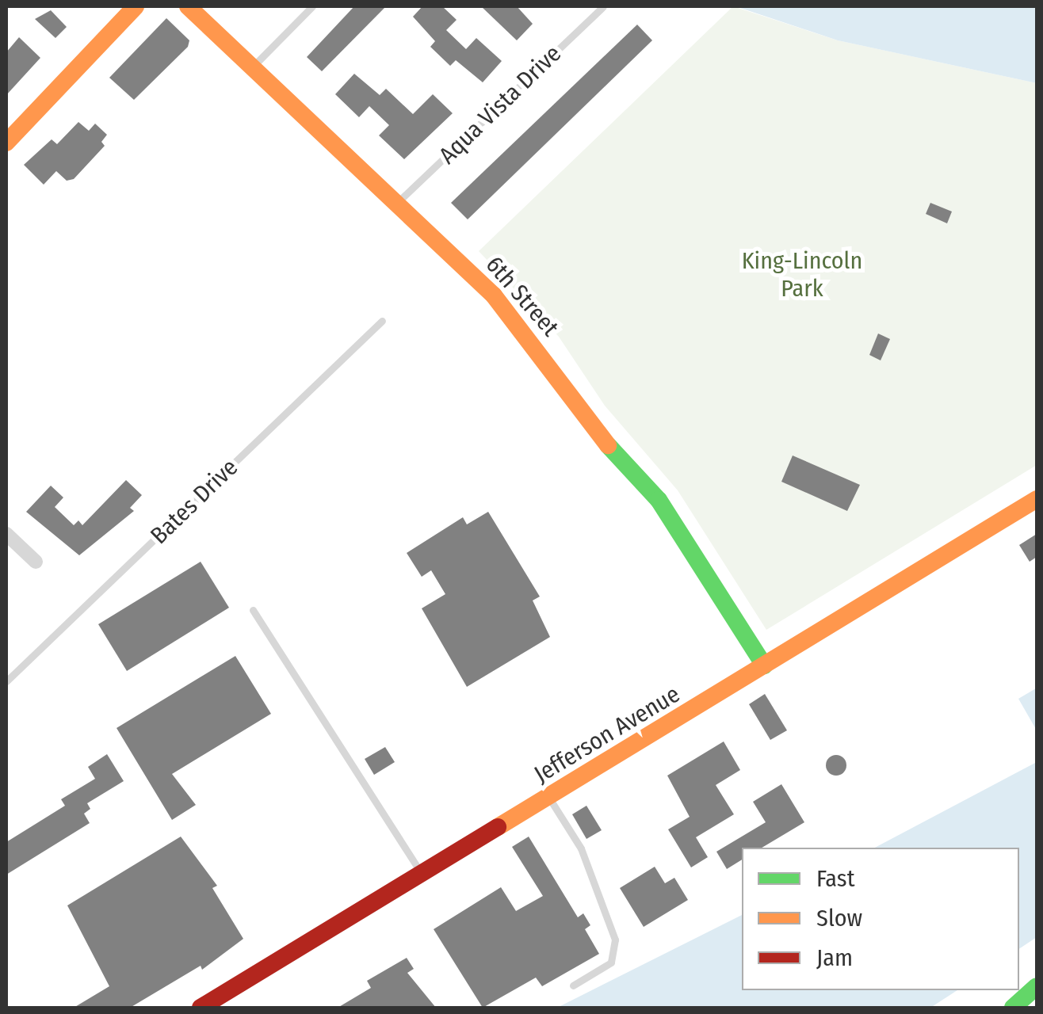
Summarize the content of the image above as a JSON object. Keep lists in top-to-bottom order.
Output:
{
  "streets": {
    "main road": ["6th Street", "Jefferson Avenue"],
    "lane": ["Aqua Vista Drive", "Bates Drive"]
  },
  "crossings": [
    ["Aqua Vista Drive", "6th Street"],
    ["6th Street", "Jefferson Avenue"]
  ],
  "parks": ["King-Lincoln Park"],
  "legend": ["Fast", "Slow", "Jam"]
}
